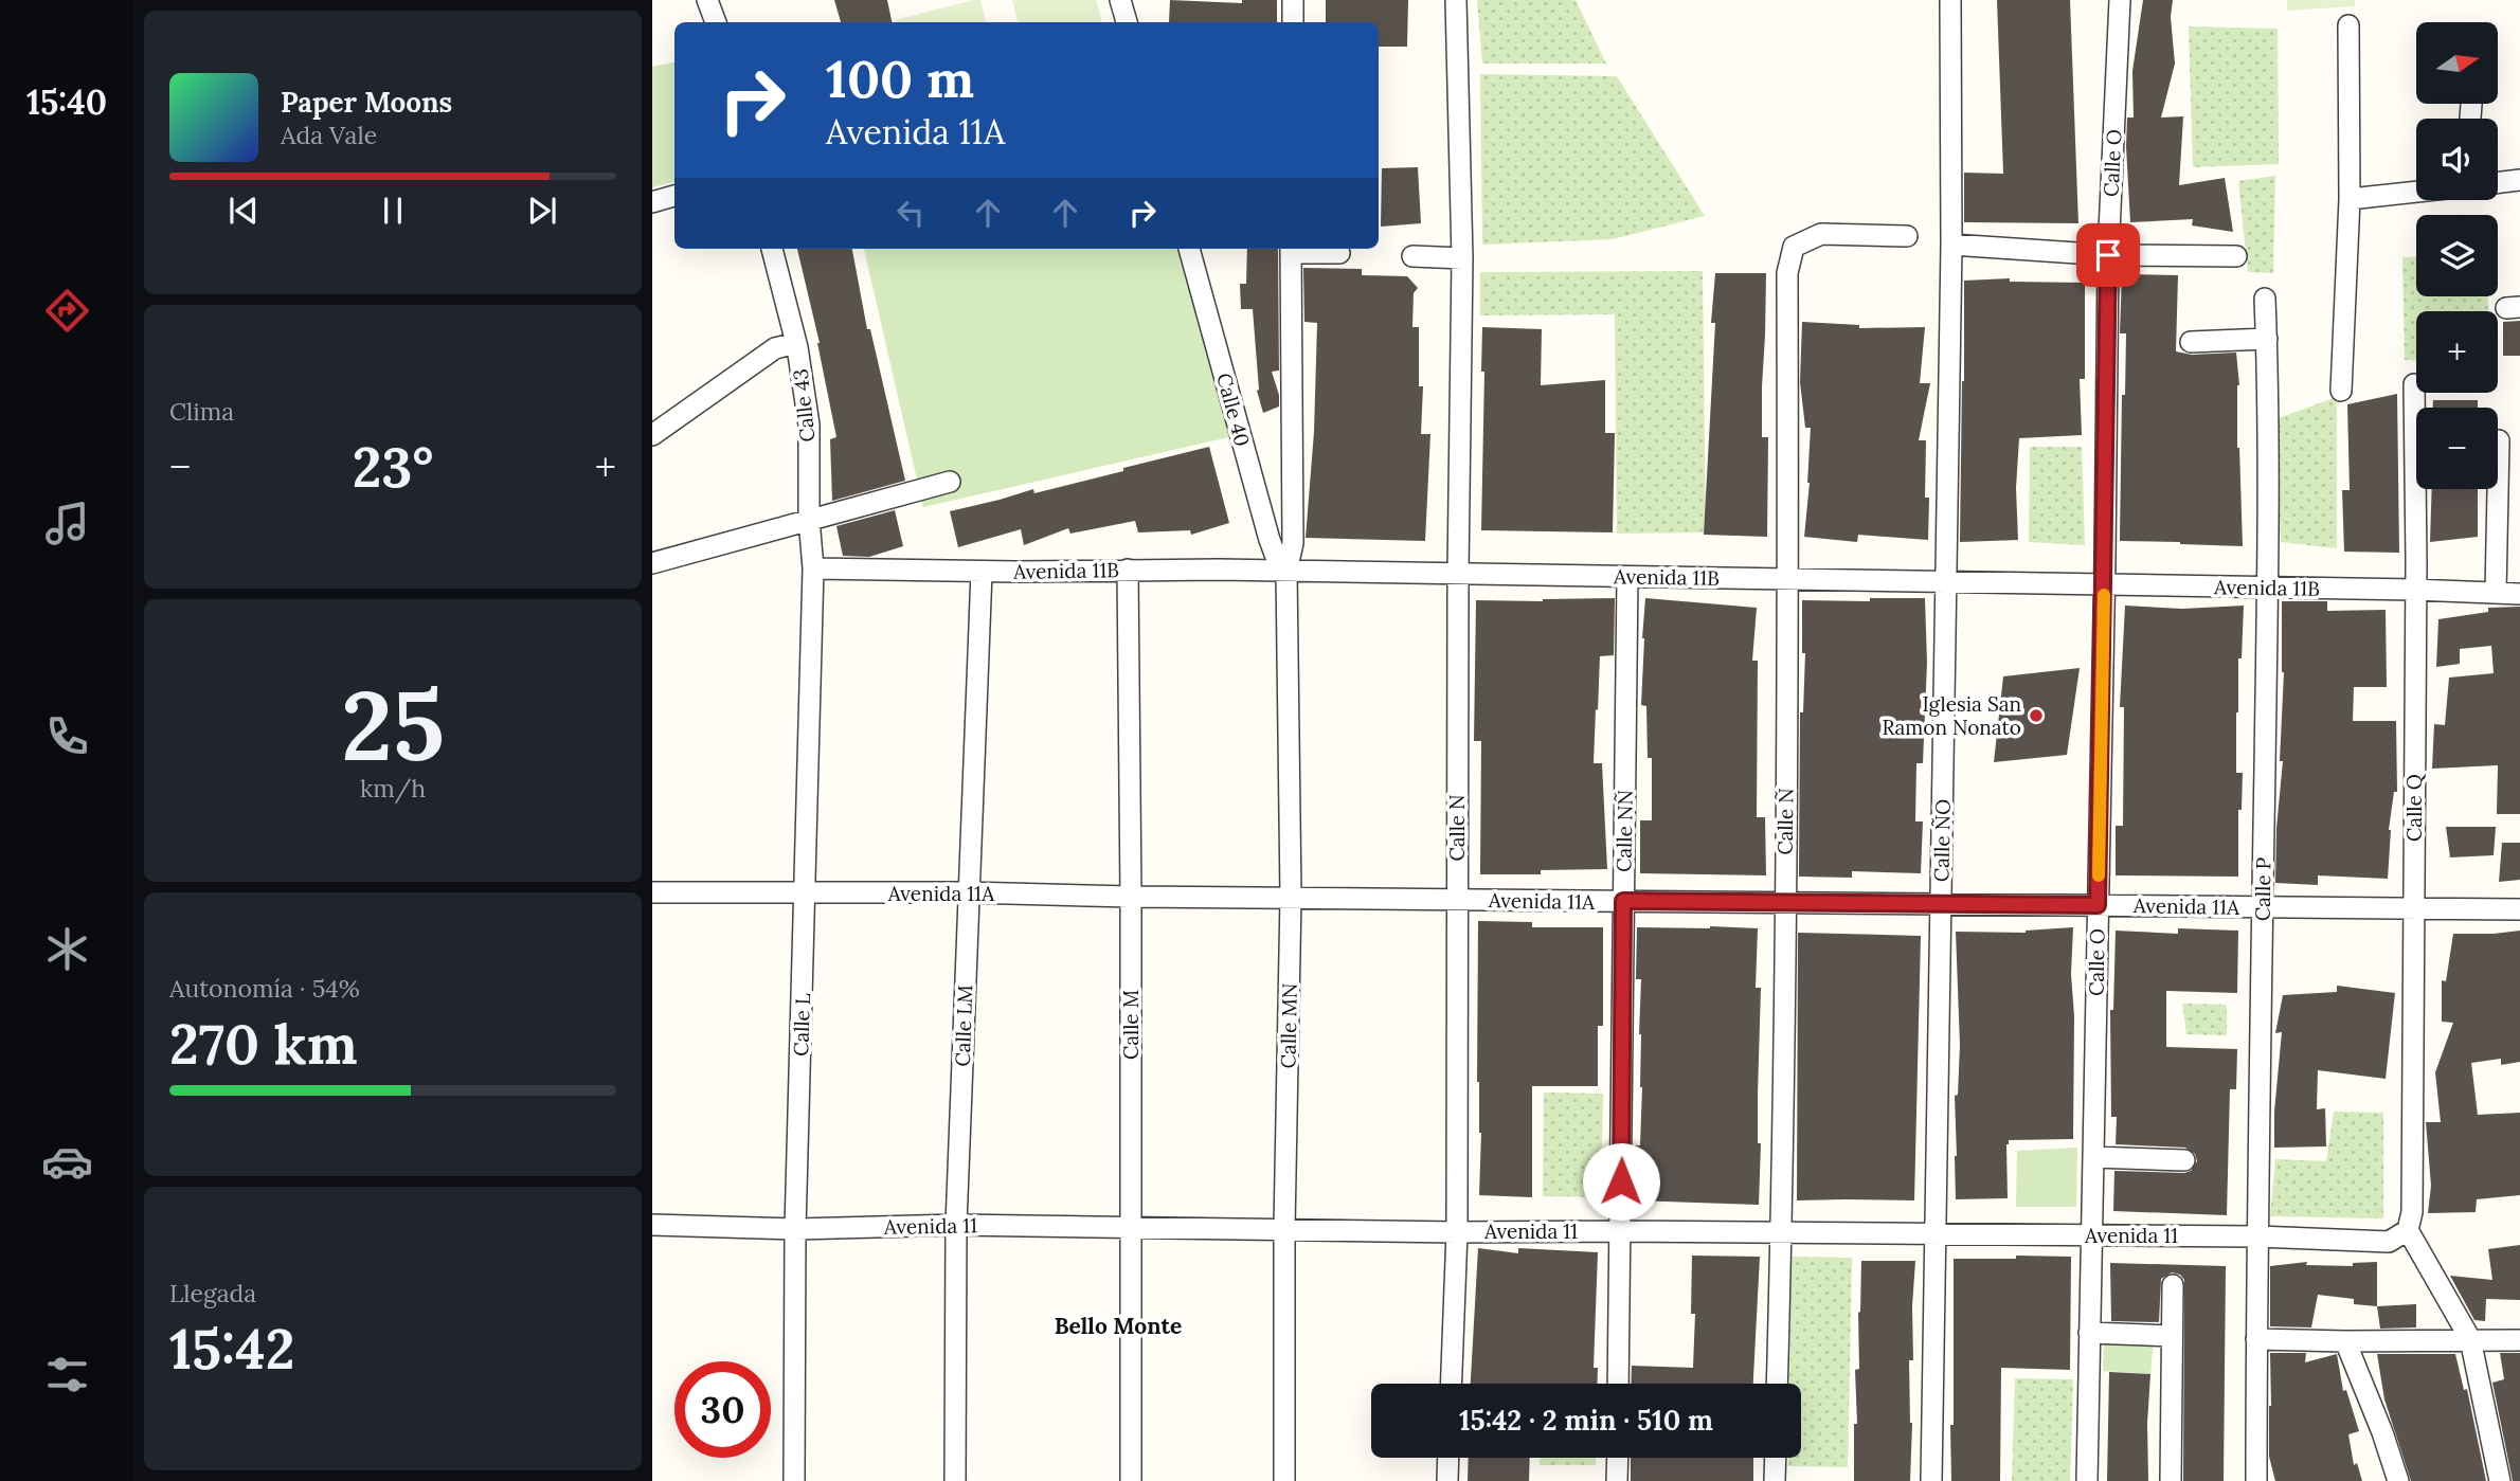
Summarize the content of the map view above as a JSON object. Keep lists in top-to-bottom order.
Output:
{
  "streets": {
    "street": [
      "Calle O",
      "Calle 43",
      "Calle 40",
      "Avenida 11B",
      "Calle Q",
      "Calle Ñ",
      "Calle N",
      "Calle NÑ",
      "Calle ÑO",
      "Calle P",
      "Avenida 11A",
      "Calle L",
      "Calle M",
      "Calle LM",
      "Calle MN",
      "Avenida 11"
    ]
  },
  "crossings": [
    ["Calle O", "Avenida 11B"],
    ["Calle O", "Avenida 11A"],
    ["Calle O", "Avenida 11"],
    ["Calle 43", "Avenida 11B"],
    ["Calle 43", "Calle L"],
    ["Calle 40", "Avenida 11B"],
    ["Calle 40", "Calle MN"],
    ["Avenida 11B", "Calle Q"],
    ["Avenida 11B", "Calle Ñ"],
    ["Avenida 11B", "Calle N"],
    ["Avenida 11B", "Calle NÑ"],
    ["Avenida 11B", "Calle ÑO"],
    ["Avenida 11B", "Calle P"],
    ["Avenida 11B", "Calle L"],
    ["Avenida 11B", "Calle M"],
    ["Avenida 11B", "Calle LM"],
    ["Avenida 11B", "Calle MN"],
    ["Calle Q", "Avenida 11A"],
    ["Calle Q", "Avenida 11"],
    ["Calle Ñ", "Avenida 11A"],
    ["Calle Ñ", "Avenida 11"],
    ["Calle N", "Avenida 11A"],
    ["Calle N", "Avenida 11"],
    ["Calle NÑ", "Avenida 11A"],
    ["Calle NÑ", "Avenida 11"],
    ["Calle ÑO", "Avenida 11A"],
    ["Calle ÑO", "Avenida 11"],
    ["Calle P", "Avenida 11A"],
    ["Calle P", "Avenida 11"],
    ["Avenida 11A", "Calle L"],
    ["Avenida 11A", "Calle M"],
    ["Avenida 11A", "Calle LM"],
    ["Avenida 11A", "Calle MN"],
    ["Calle L", "Avenida 11"],
    ["Calle M", "Avenida 11"],
    ["Calle LM", "Avenida 11"],
    ["Calle MN", "Avenida 11"]
  ],
  "districts": ["Bello Monte"],
  "places": ["Iglesia San Ramon Nonato"],
  "north": "right",
  "page": {
    "tabs": "15:40",
    "map_buttons": ["+", "−"],
    "turn": ["100 m", "Avenida 11A"],
    "song": ["Paper Moons", "Ada Vale"],
    "tile": [
      "Clima",
      ["25", "km/h"],
      ["Autonomía · 54%", "270 km"],
      ["Llegada", "15:42"]
    ],
    "heat": ["−", "23°", "+"],
    "limit": "30",
    "trip": "15:42 · 2 min · 510 m"
  }
}
